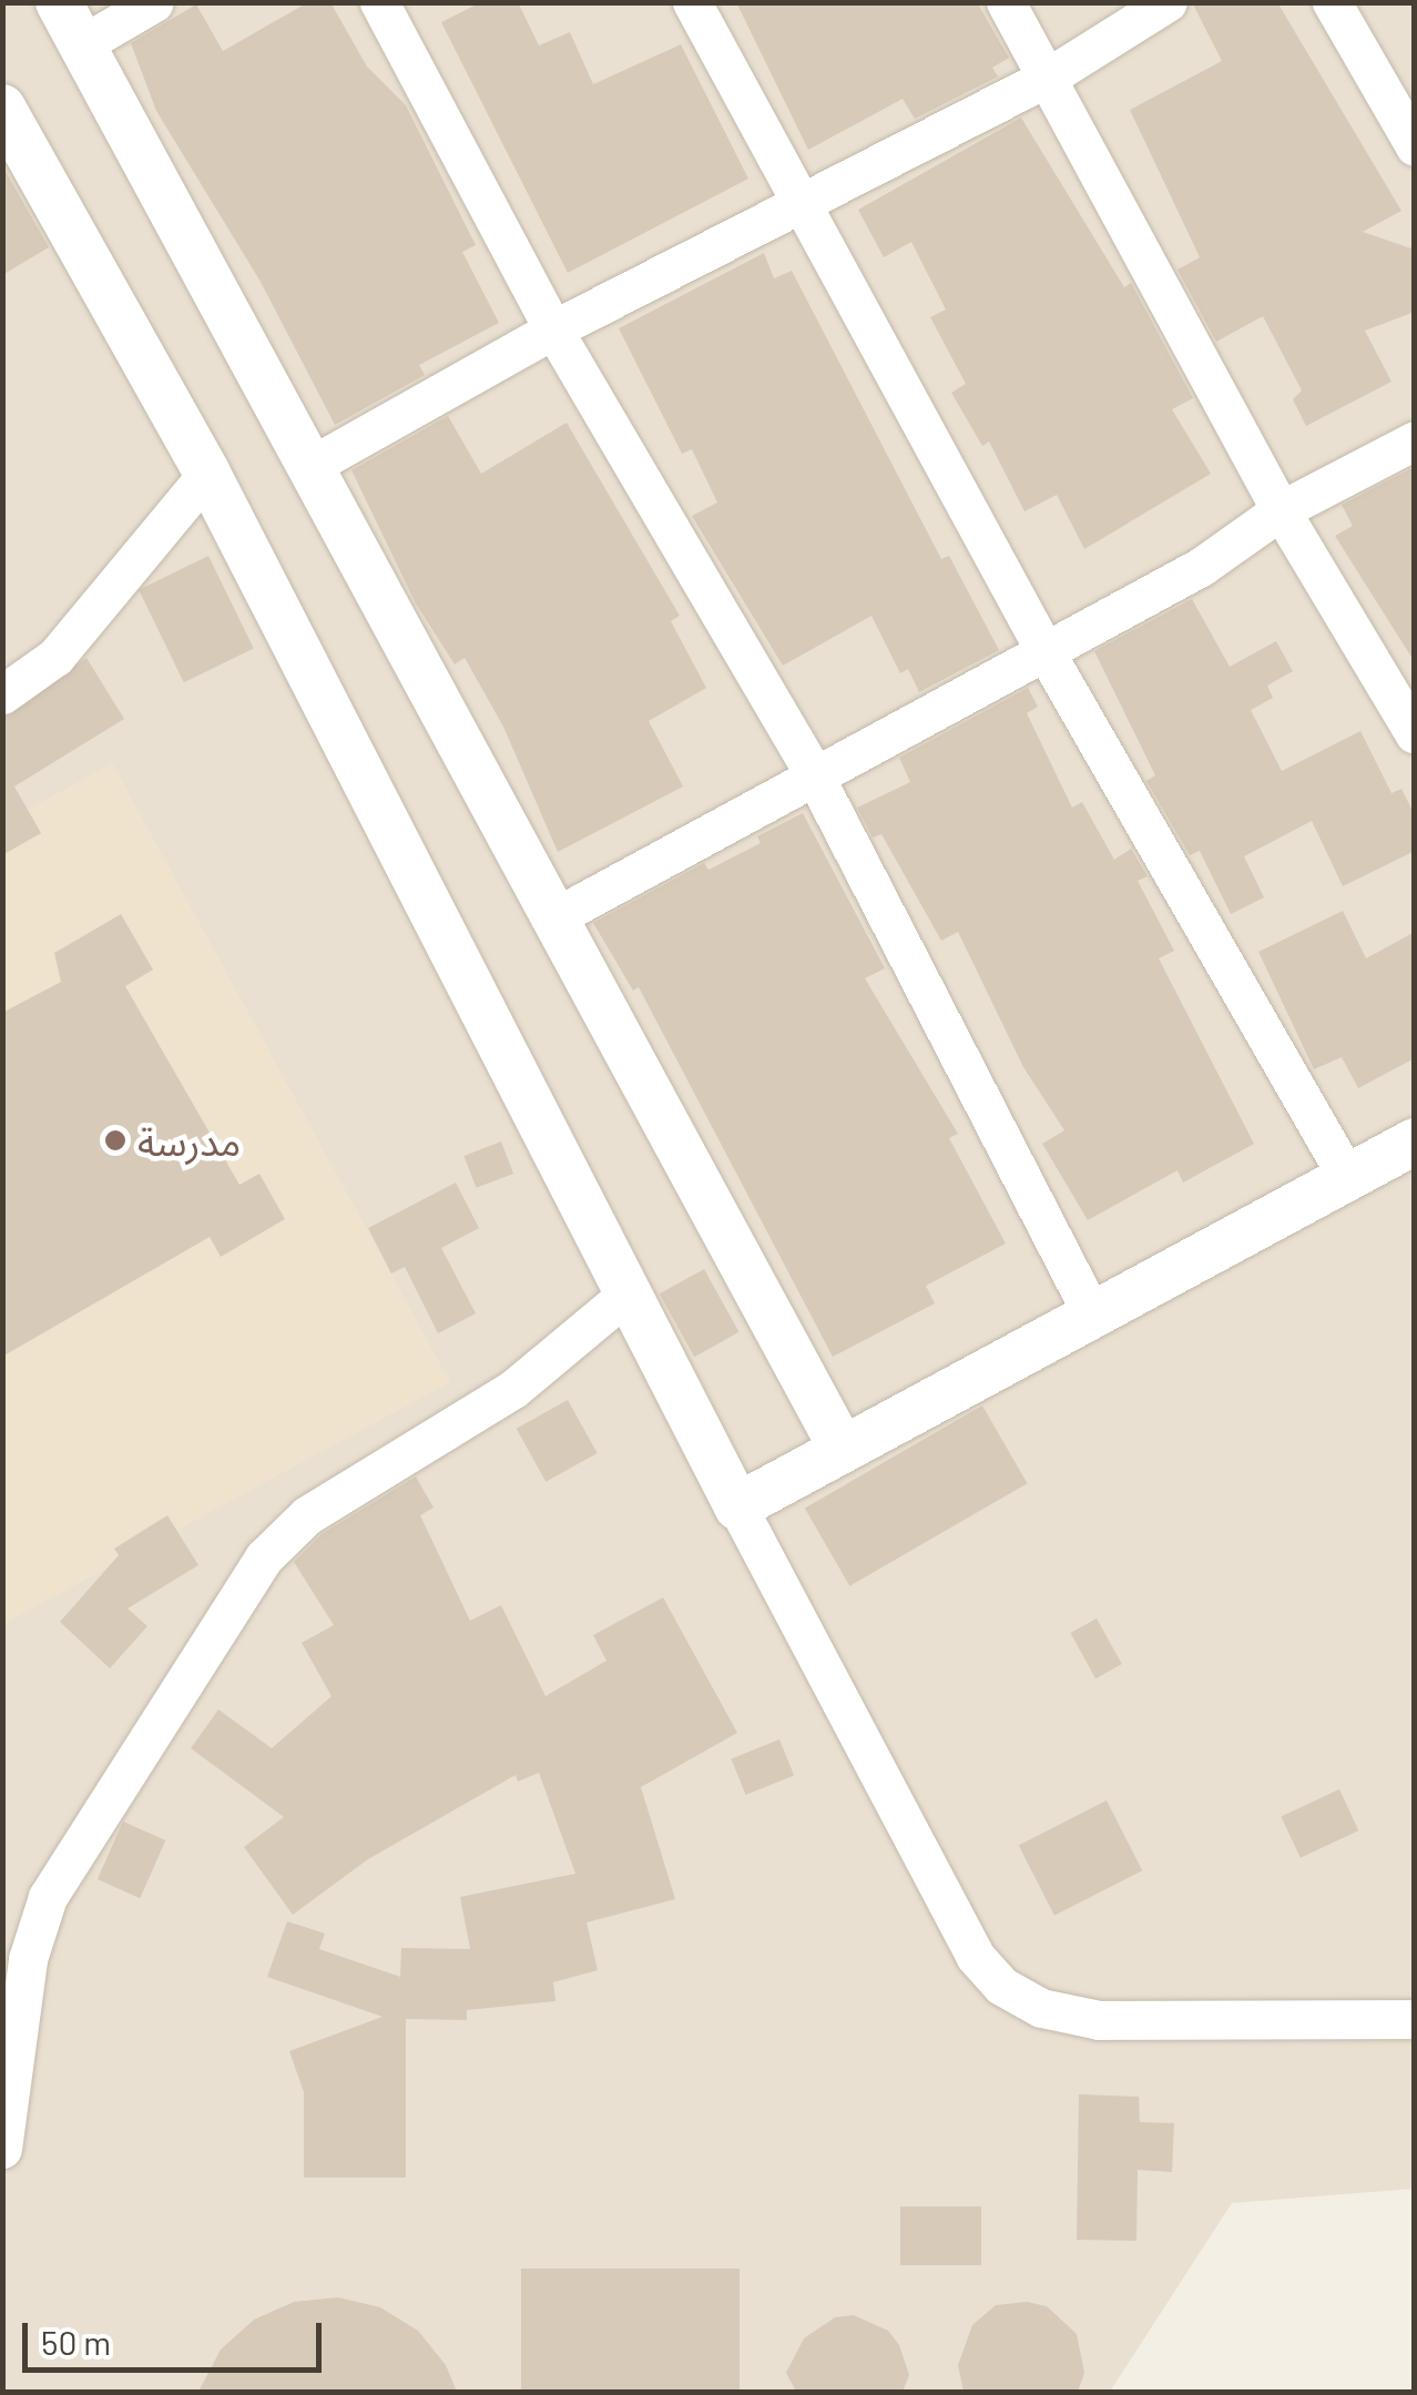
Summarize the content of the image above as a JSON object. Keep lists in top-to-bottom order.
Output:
{
  "places": ["مدرسة"],
  "scale_bar": "50 m"
}
